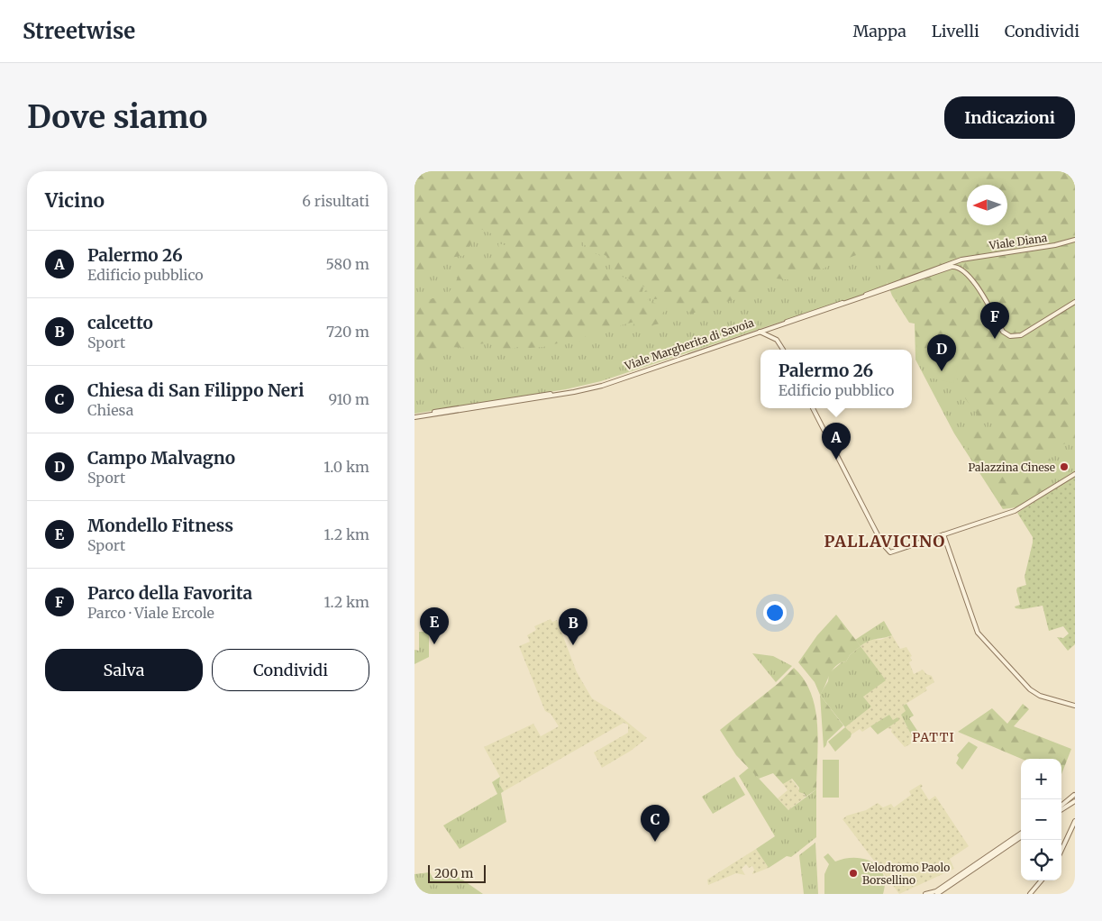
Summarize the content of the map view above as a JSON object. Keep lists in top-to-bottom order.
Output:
{
  "streets": {
    "street": ["Viale Diana", "Viale Margherita di Savoia"]
  },
  "crossings": [
    ["Viale Diana", "Viale Margherita di Savoia"]
  ],
  "districts": ["PALLAVICINO", "PATTI"],
  "places": ["Palazzina Cinese", "Velodromo Paolo Borsellino"],
  "scale_bar": "200 m",
  "north": "left",
  "page": {
    "header": "Streetwise",
    "nav": ["Mappa", "Livelli", "Condividi"],
    "buttons": [
      "Indicazioni",
      ["Salva", "Condividi"]
    ],
    "title": "Dove siamo",
    "heading": ["Vicino", "6 risultati"],
    "list": [
      {
        "mark": "A",
        "name": "Palermo 26",
        "note": "Edificio pubblico",
        "value": "580 m"
      },
      {
        "mark": "B",
        "name": "calcetto",
        "note": "Sport",
        "value": "720 m"
      },
      {
        "mark": "C",
        "name": "Chiesa di San Filippo Neri",
        "note": "Chiesa",
        "value": "910 m"
      },
      {
        "mark": "D",
        "name": "Campo Malvagno",
        "note": "Sport",
        "value": "1.0 km"
      },
      {
        "mark": "E",
        "name": "Mondello Fitness",
        "note": "Sport",
        "value": "1.2 km"
      },
      {
        "mark": "F",
        "name": "Parco della Favorita",
        "note": "Parco · Viale Ercole",
        "value": "1.2 km"
      }
    ],
    "pins": [
      "F",
      "D",
      "A",
      "E",
      "B",
      "C"
    ],
    "popup": ["Palermo 26", "Edificio pubblico"],
    "map_buttons": ["+", "−"],
    "scale": "200 m"
  }
}
